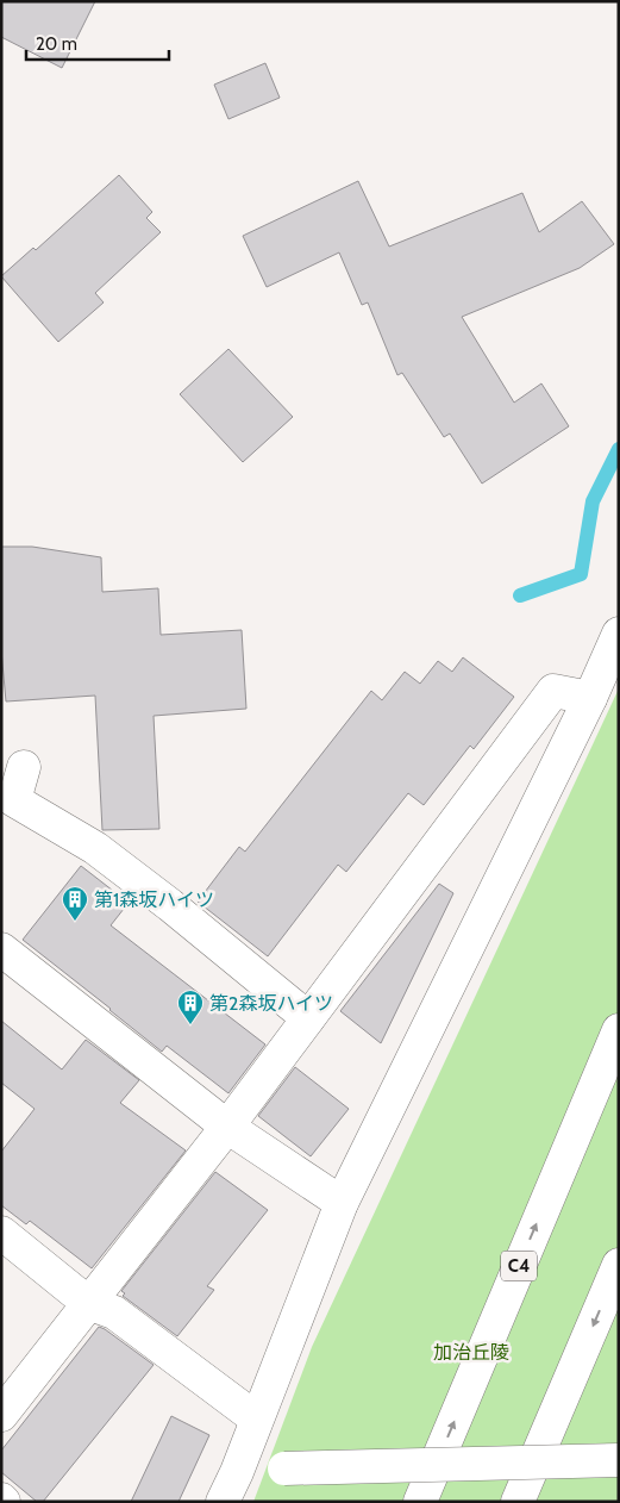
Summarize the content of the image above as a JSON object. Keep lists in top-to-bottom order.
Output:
{
  "streets": {
    "main road": ["C4"]
  },
  "parks": ["加治丘陵"],
  "places": {
    "building": ["第1森坂ハイツ", "第2森坂ハイツ"]
  },
  "scale_bar": "20 m"
}
